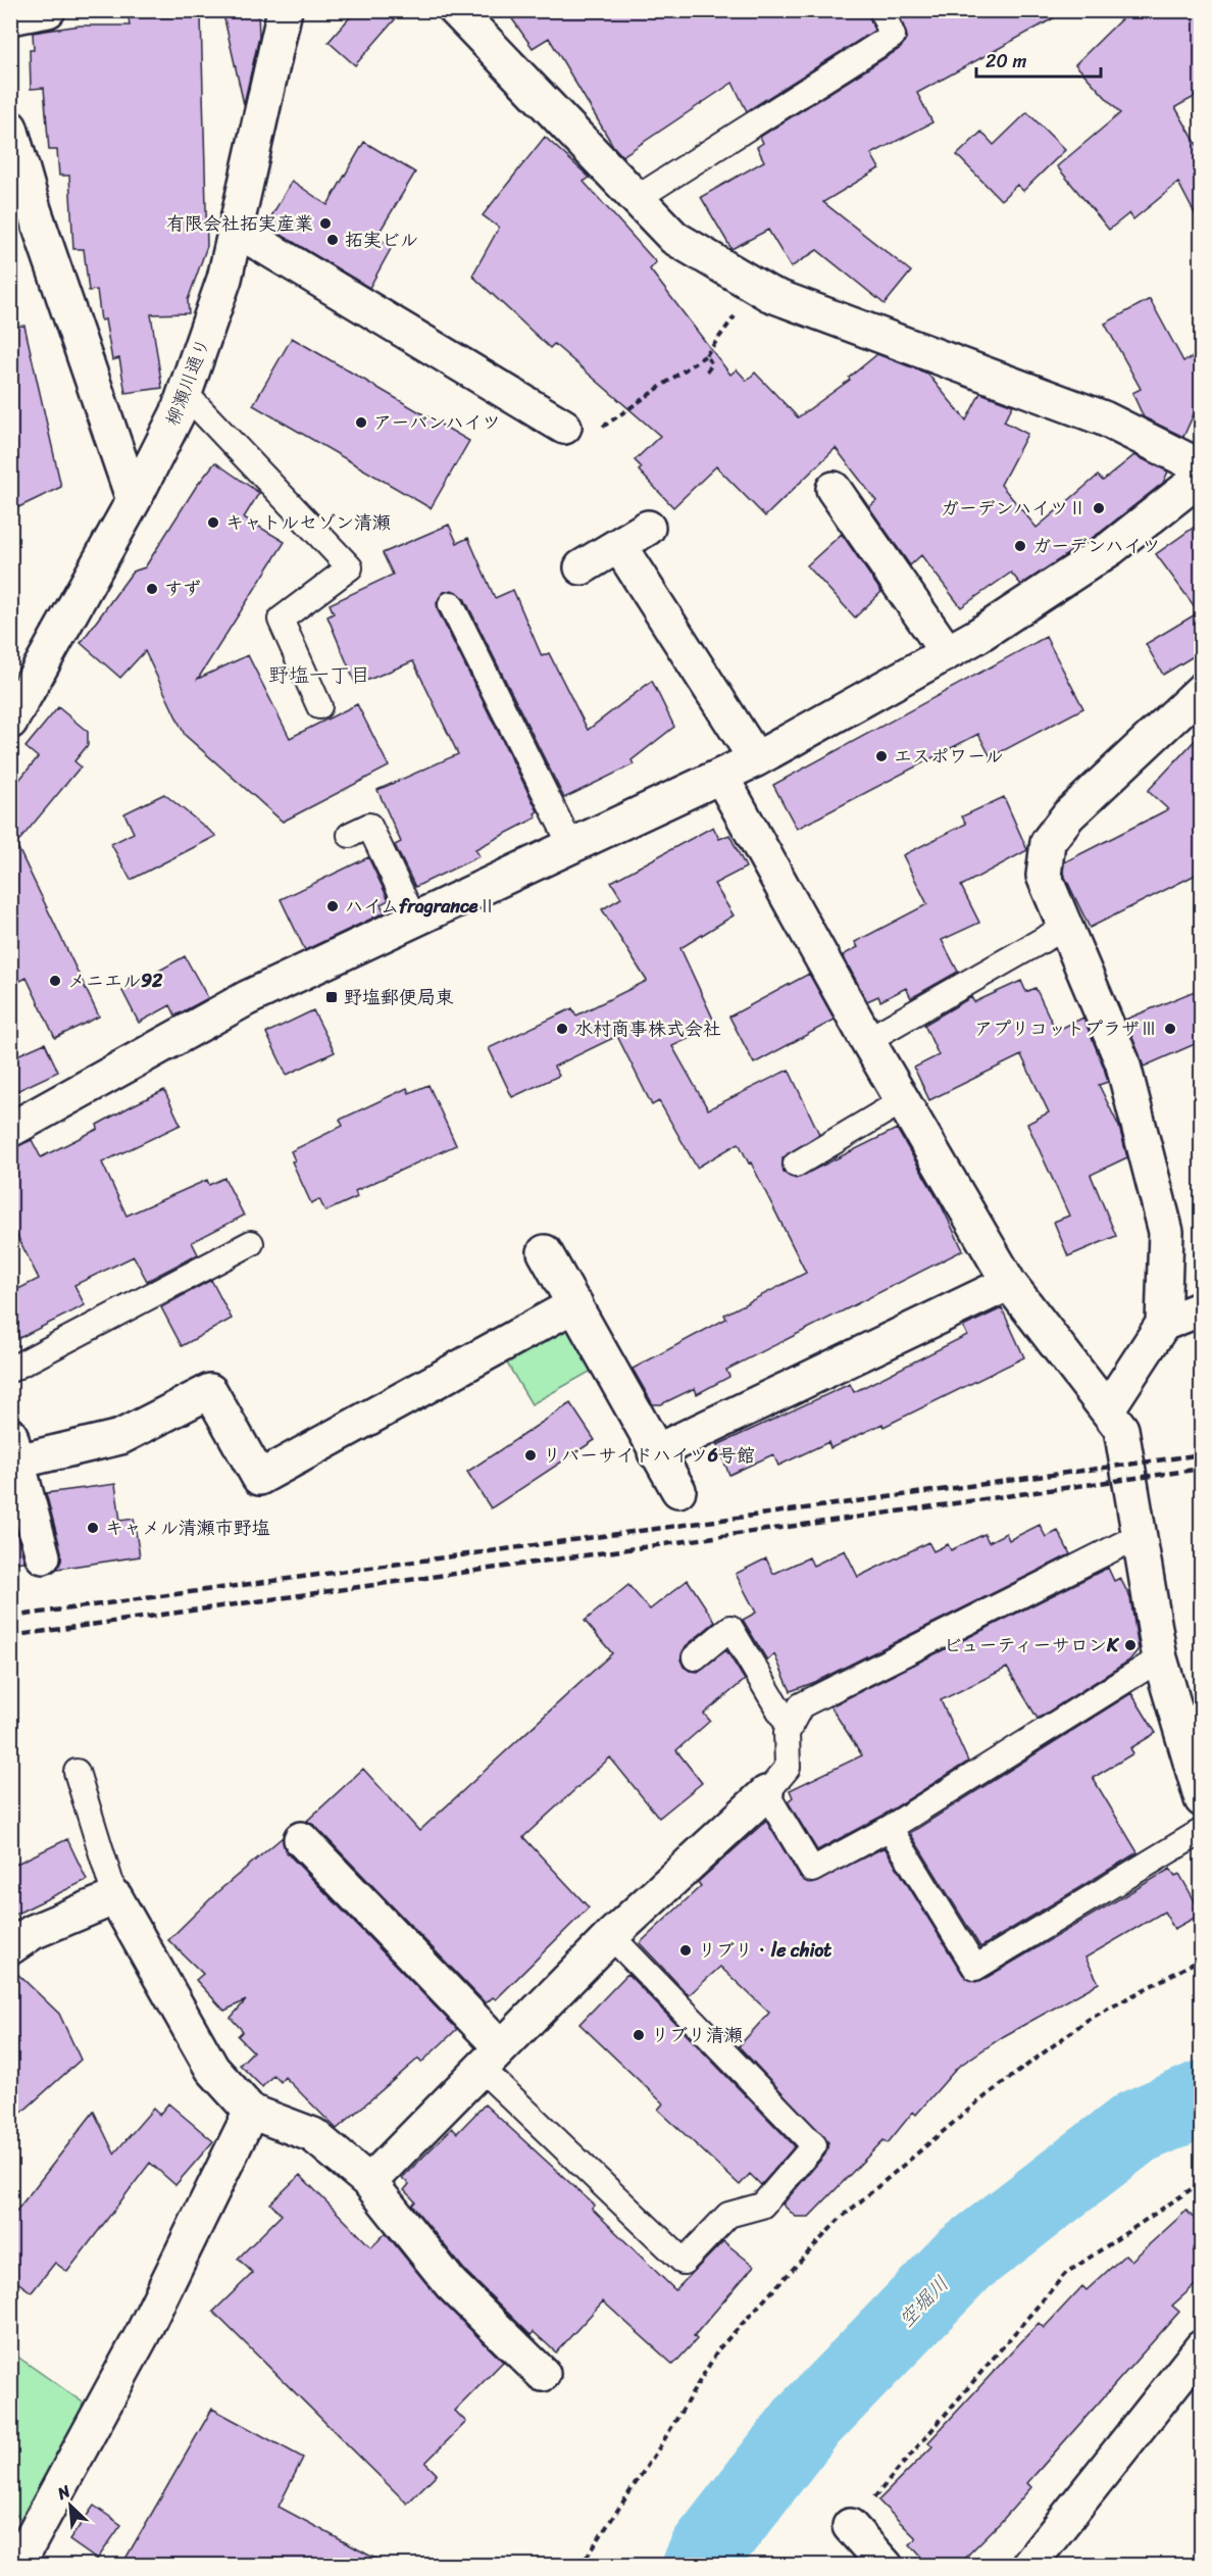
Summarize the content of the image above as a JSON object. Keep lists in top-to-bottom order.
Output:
{
  "streets": {
    "street": ["柳瀬川通り"]
  },
  "districts": ["野塩一丁目"],
  "water": ["空堀川"],
  "places": {
    "other": [
      "有限会社拓実産業",
      "拓実ビル",
      "アーバンハイツ",
      "ガーデンハイツⅡ",
      "キャトルセゾン清瀬",
      "ガーデンハイツ",
      "すず",
      "エスポワール",
      "ハイムfragranceⅡ",
      "メニエル92",
      "水村商事株式会社",
      "アプリコットプラザⅢ",
      "リバーサイドハイツ6号館",
      "キャメル清瀬市野塩",
      "ビューティーサロンK",
      "リブリ・le chiot",
      "リブリ清瀬"
    ],
    "transit": ["野塩郵便局東"]
  },
  "scale_bar": "20 m",
  "north": "top left"
}
